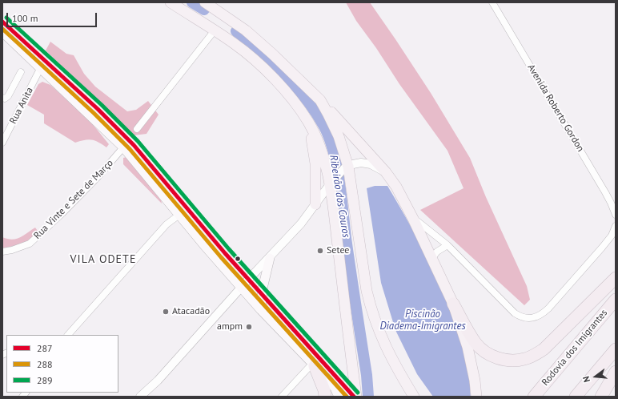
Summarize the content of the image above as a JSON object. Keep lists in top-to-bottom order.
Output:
{
  "streets": {
    "highway": ["Rodovia dos Imigrantes"],
    "street": ["Rua Anita", "Avenida Roberto Gordon", "Rua Vinte e Sete de Março"]
  },
  "districts": ["VILA ODETE"],
  "water": ["Ribeirão dos Couros", "Piscinão Diadema-Imigrantes"],
  "places": ["Setee", "Atacadão", "ampm"],
  "lines": ["transit line 289", "transit line 287", "transit line 288"],
  "legend": ["287", "288", "289"],
  "scale_bar": "100 m",
  "north": "left"
}
